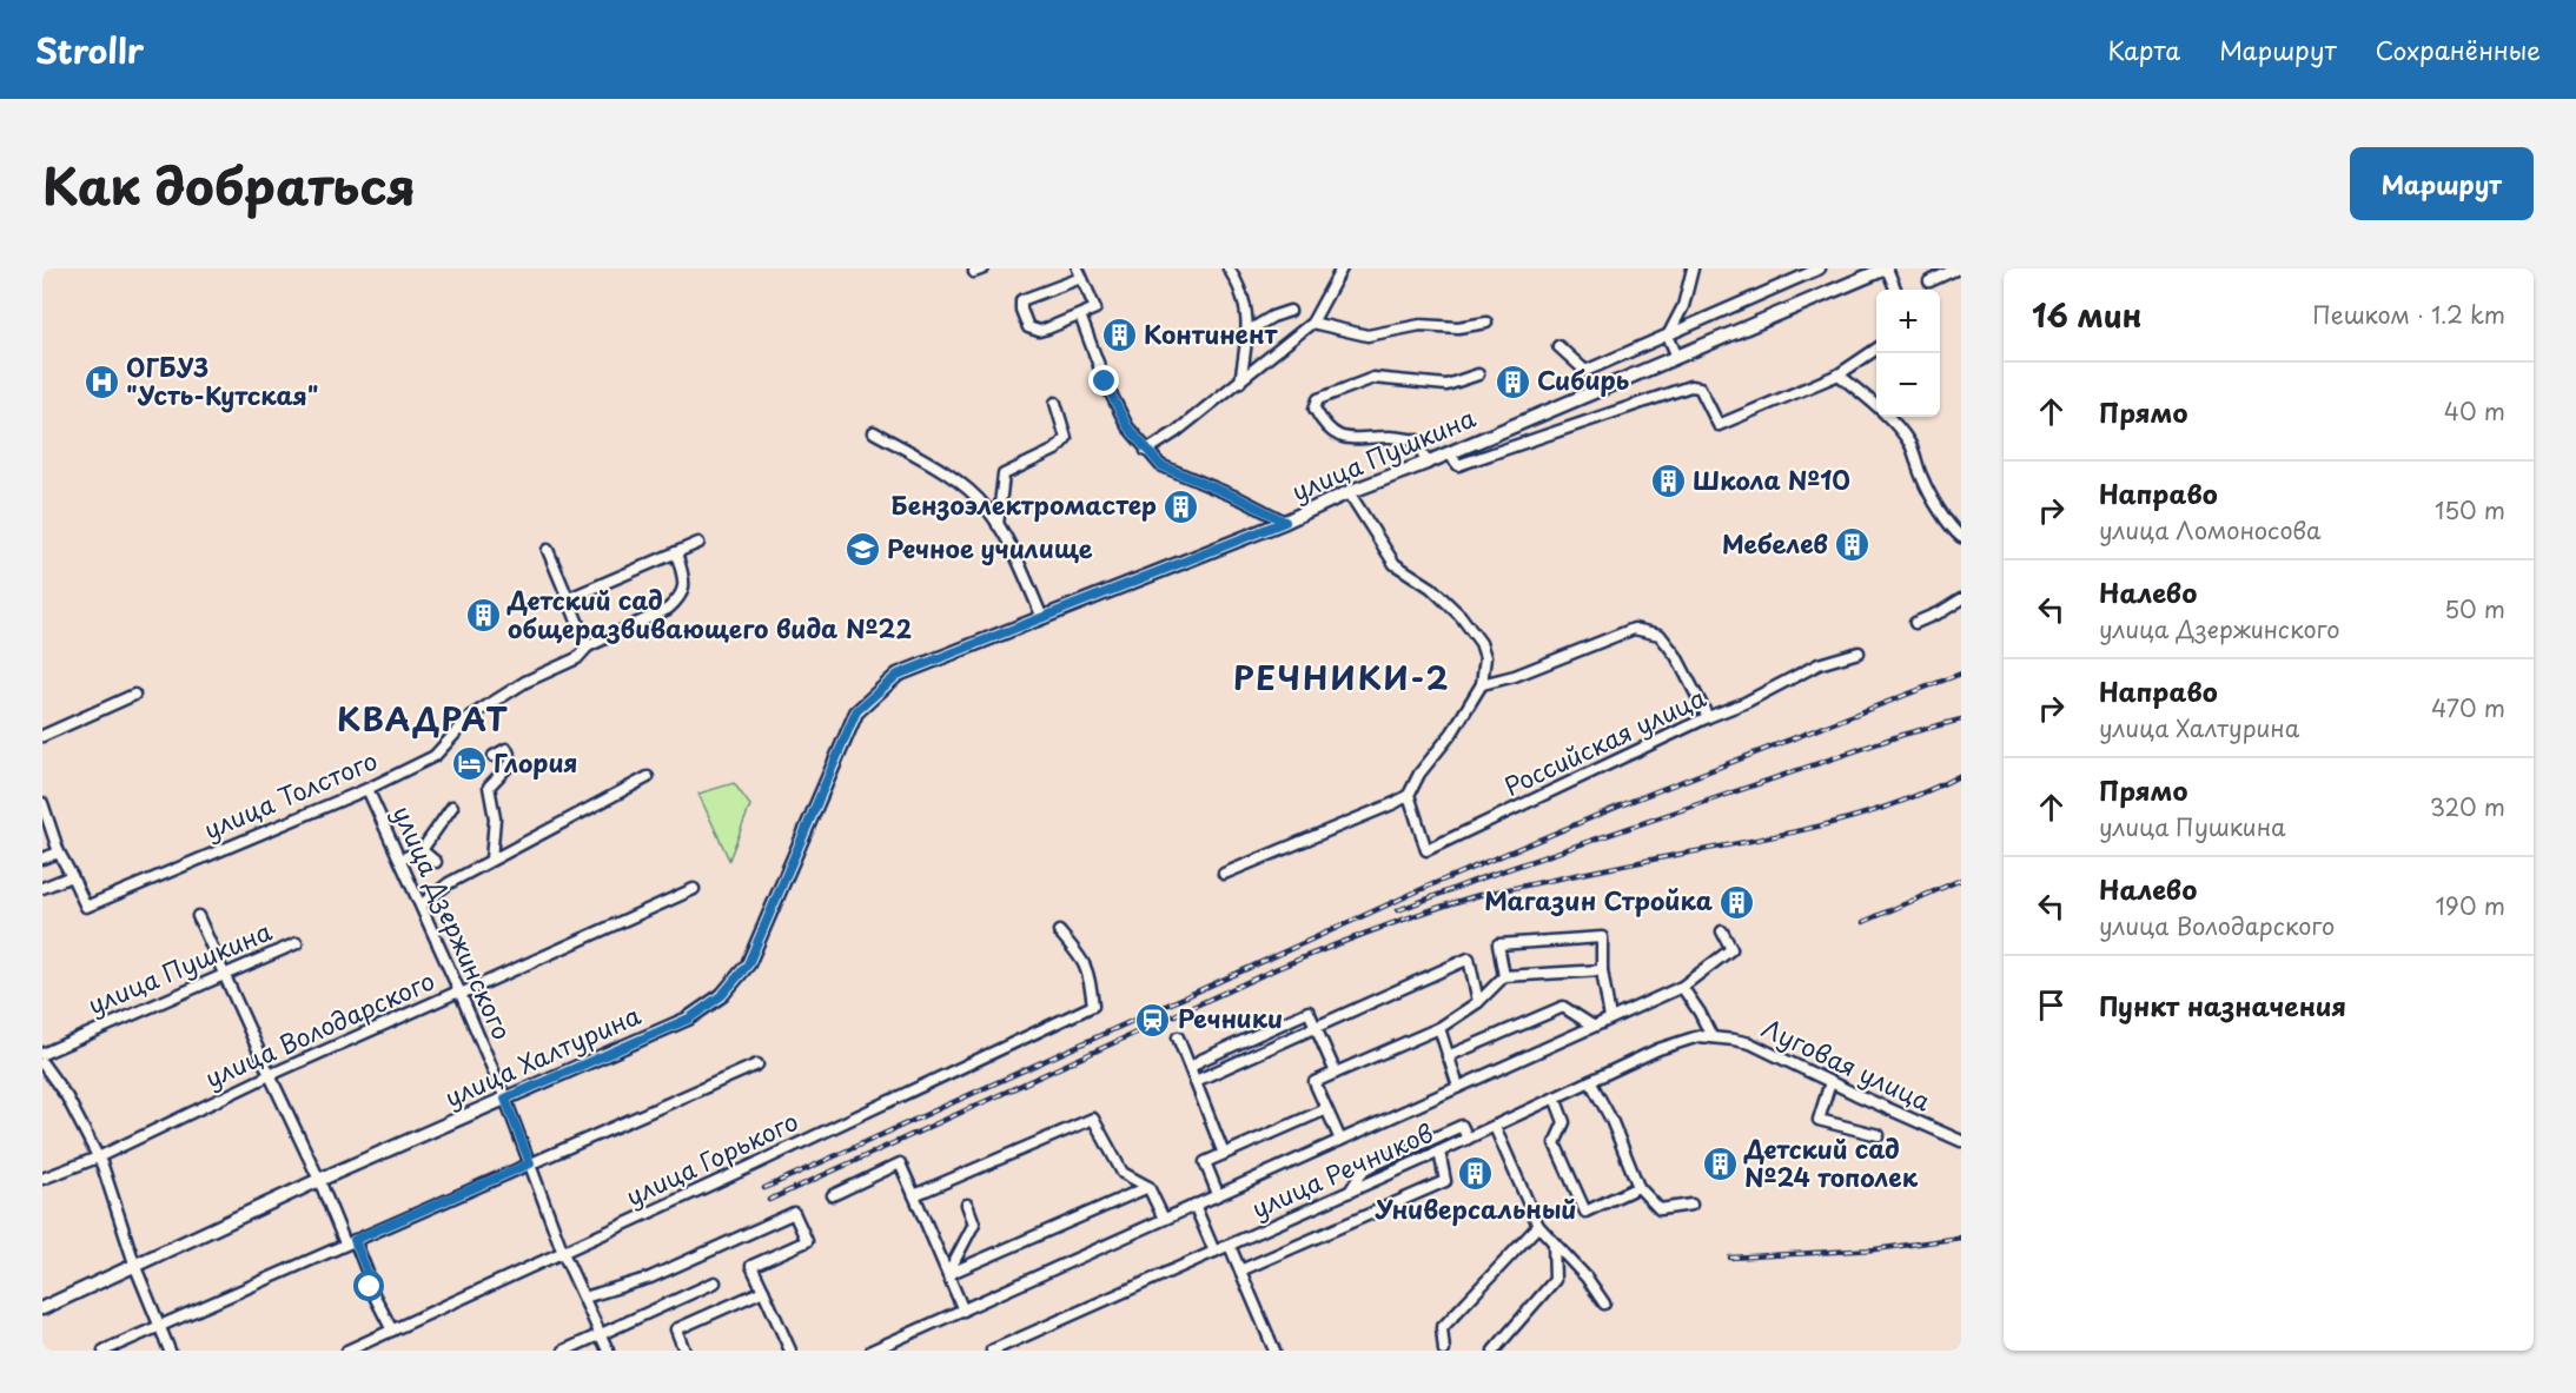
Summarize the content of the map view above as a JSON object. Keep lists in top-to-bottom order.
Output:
{
  "streets": {
    "main road": ["улица Пушкина", "улица Халтурина"],
    "street": [
      "Российская улица",
      "улица Толстого",
      "улица Дзержинского",
      "улица Володарского",
      "Луговая улица",
      "улица Горького",
      "улица Речников"
    ]
  },
  "crossings": [
    ["улица Пушкина", "улица Халтурина"],
    ["улица Толстого", "улица Дзержинского"],
    ["улица Дзержинского", "улица Володарского"],
    ["улица Дзержинского", "улица Халтурина"],
    ["улица Дзержинского", "улица Горького"],
    ["Луговая улица", "улица Речников"]
  ],
  "districts": ["РЕЧНИКИ-2", "КВАДРАТ"],
  "places": {
    "building": [
      "Континент",
      "Сибирь",
      "Школа №10",
      "Бензоэлектромастер",
      "Мебелев",
      "Детский сад общеразвивающего вида №22",
      "Магазин Стройка",
      "Детский сад №24 тополек",
      "Универсальный"
    ],
    "hospital": ["ОГБУЗ \"Усть-Кутская\""],
    "school or university": ["Речное училище"],
    "hotel": ["Глория"],
    "station": ["Речники"]
  },
  "page": {
    "header": "Strollr",
    "nav": ["Карта", "Маршрут", "Сохранённые"],
    "title": "Как добраться",
    "buttons": "Маршрут",
    "heading": ["16 мин", "Пешком · 1.2 km"],
    "map_buttons": ["+", "−"],
    "list": [
      ["Прямо", "40 m"],
      ["Направо", "улица Ломоносова", "150 m"],
      ["Налево", "улица Дзержинского", "50 m"],
      ["Направо", "улица Халтурина", "470 m"],
      ["Прямо", "улица Пушкина", "320 m"],
      ["Налево", "улица Володарского", "190 m"],
      "Пункт назначения"
    ]
  }
}
